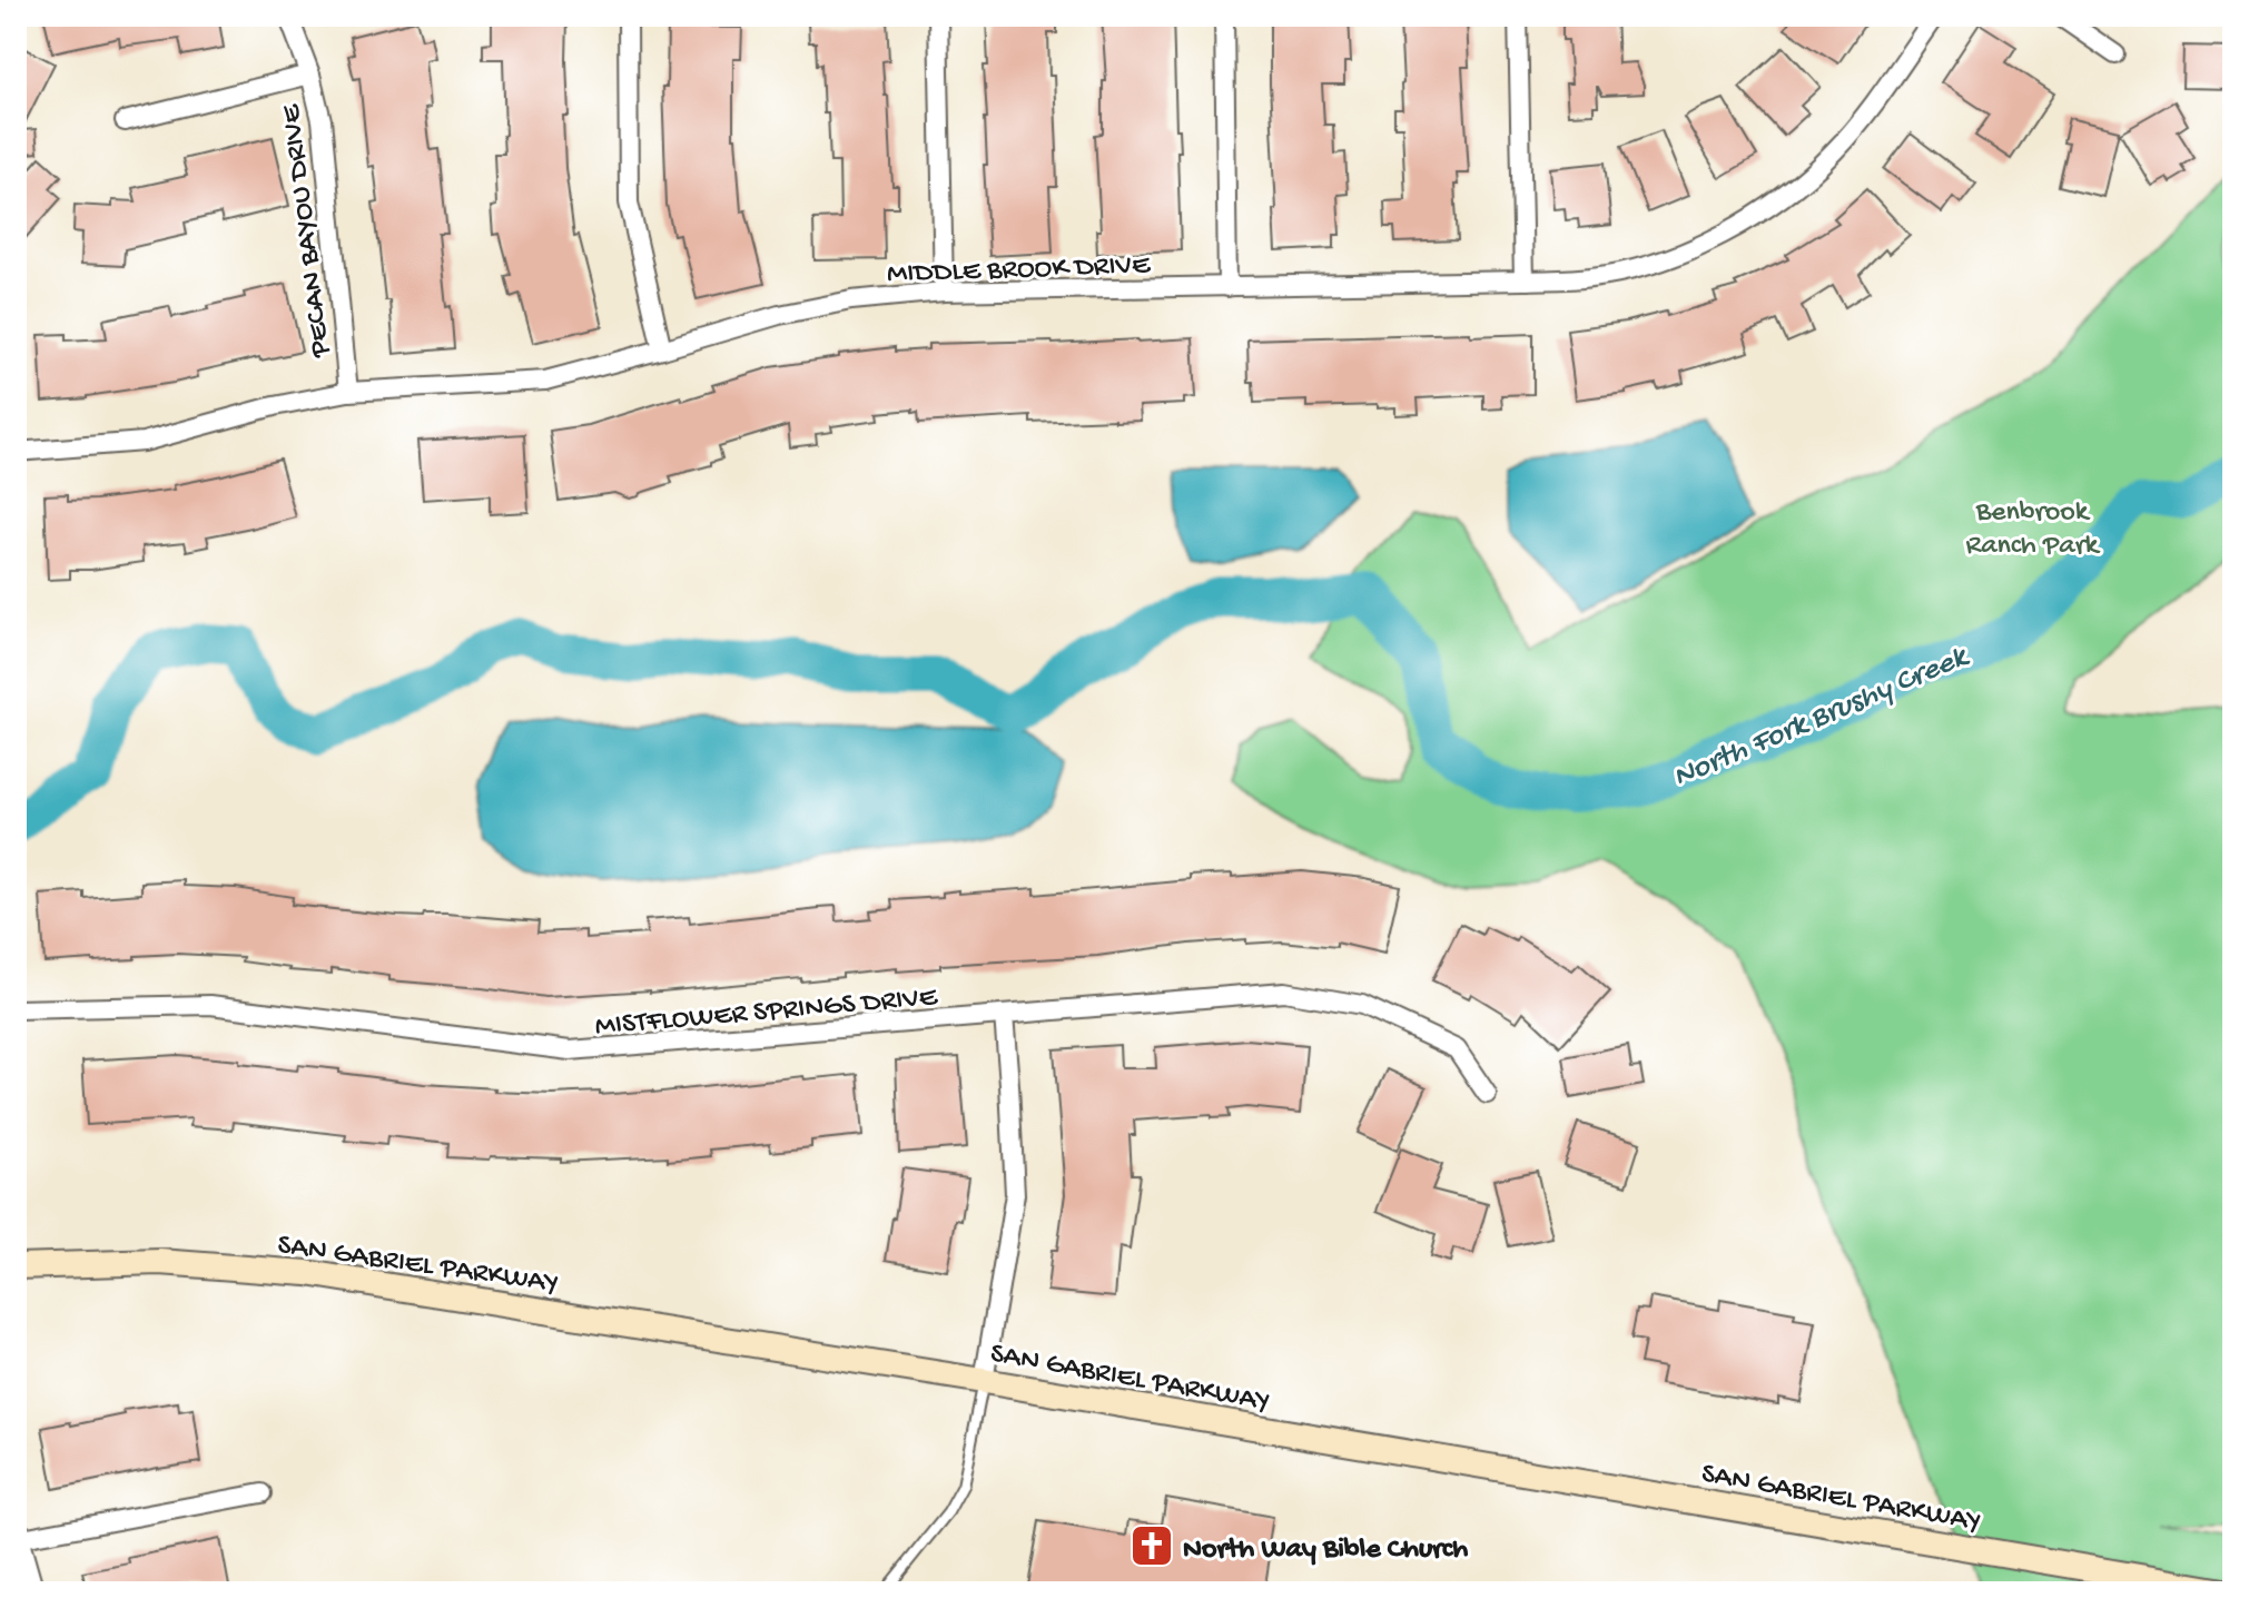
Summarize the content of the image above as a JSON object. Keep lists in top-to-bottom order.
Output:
{
  "streets": {
    "street": [
      "PECAN BAYOU DRIVE",
      "MIDDLE BROOK DRIVE",
      "MISTFLOWER SPRINGS DRIVE",
      "SAN GABRIEL PARKWAY"
    ]
  },
  "crossings": [
    ["PECAN BAYOU DRIVE", "MIDDLE BROOK DRIVE"]
  ],
  "water": ["North Fork Brushy Creek"],
  "parks": ["Benbrook Ranch Park"],
  "places": {
    "church": ["North Way Bible Church"]
  }
}
